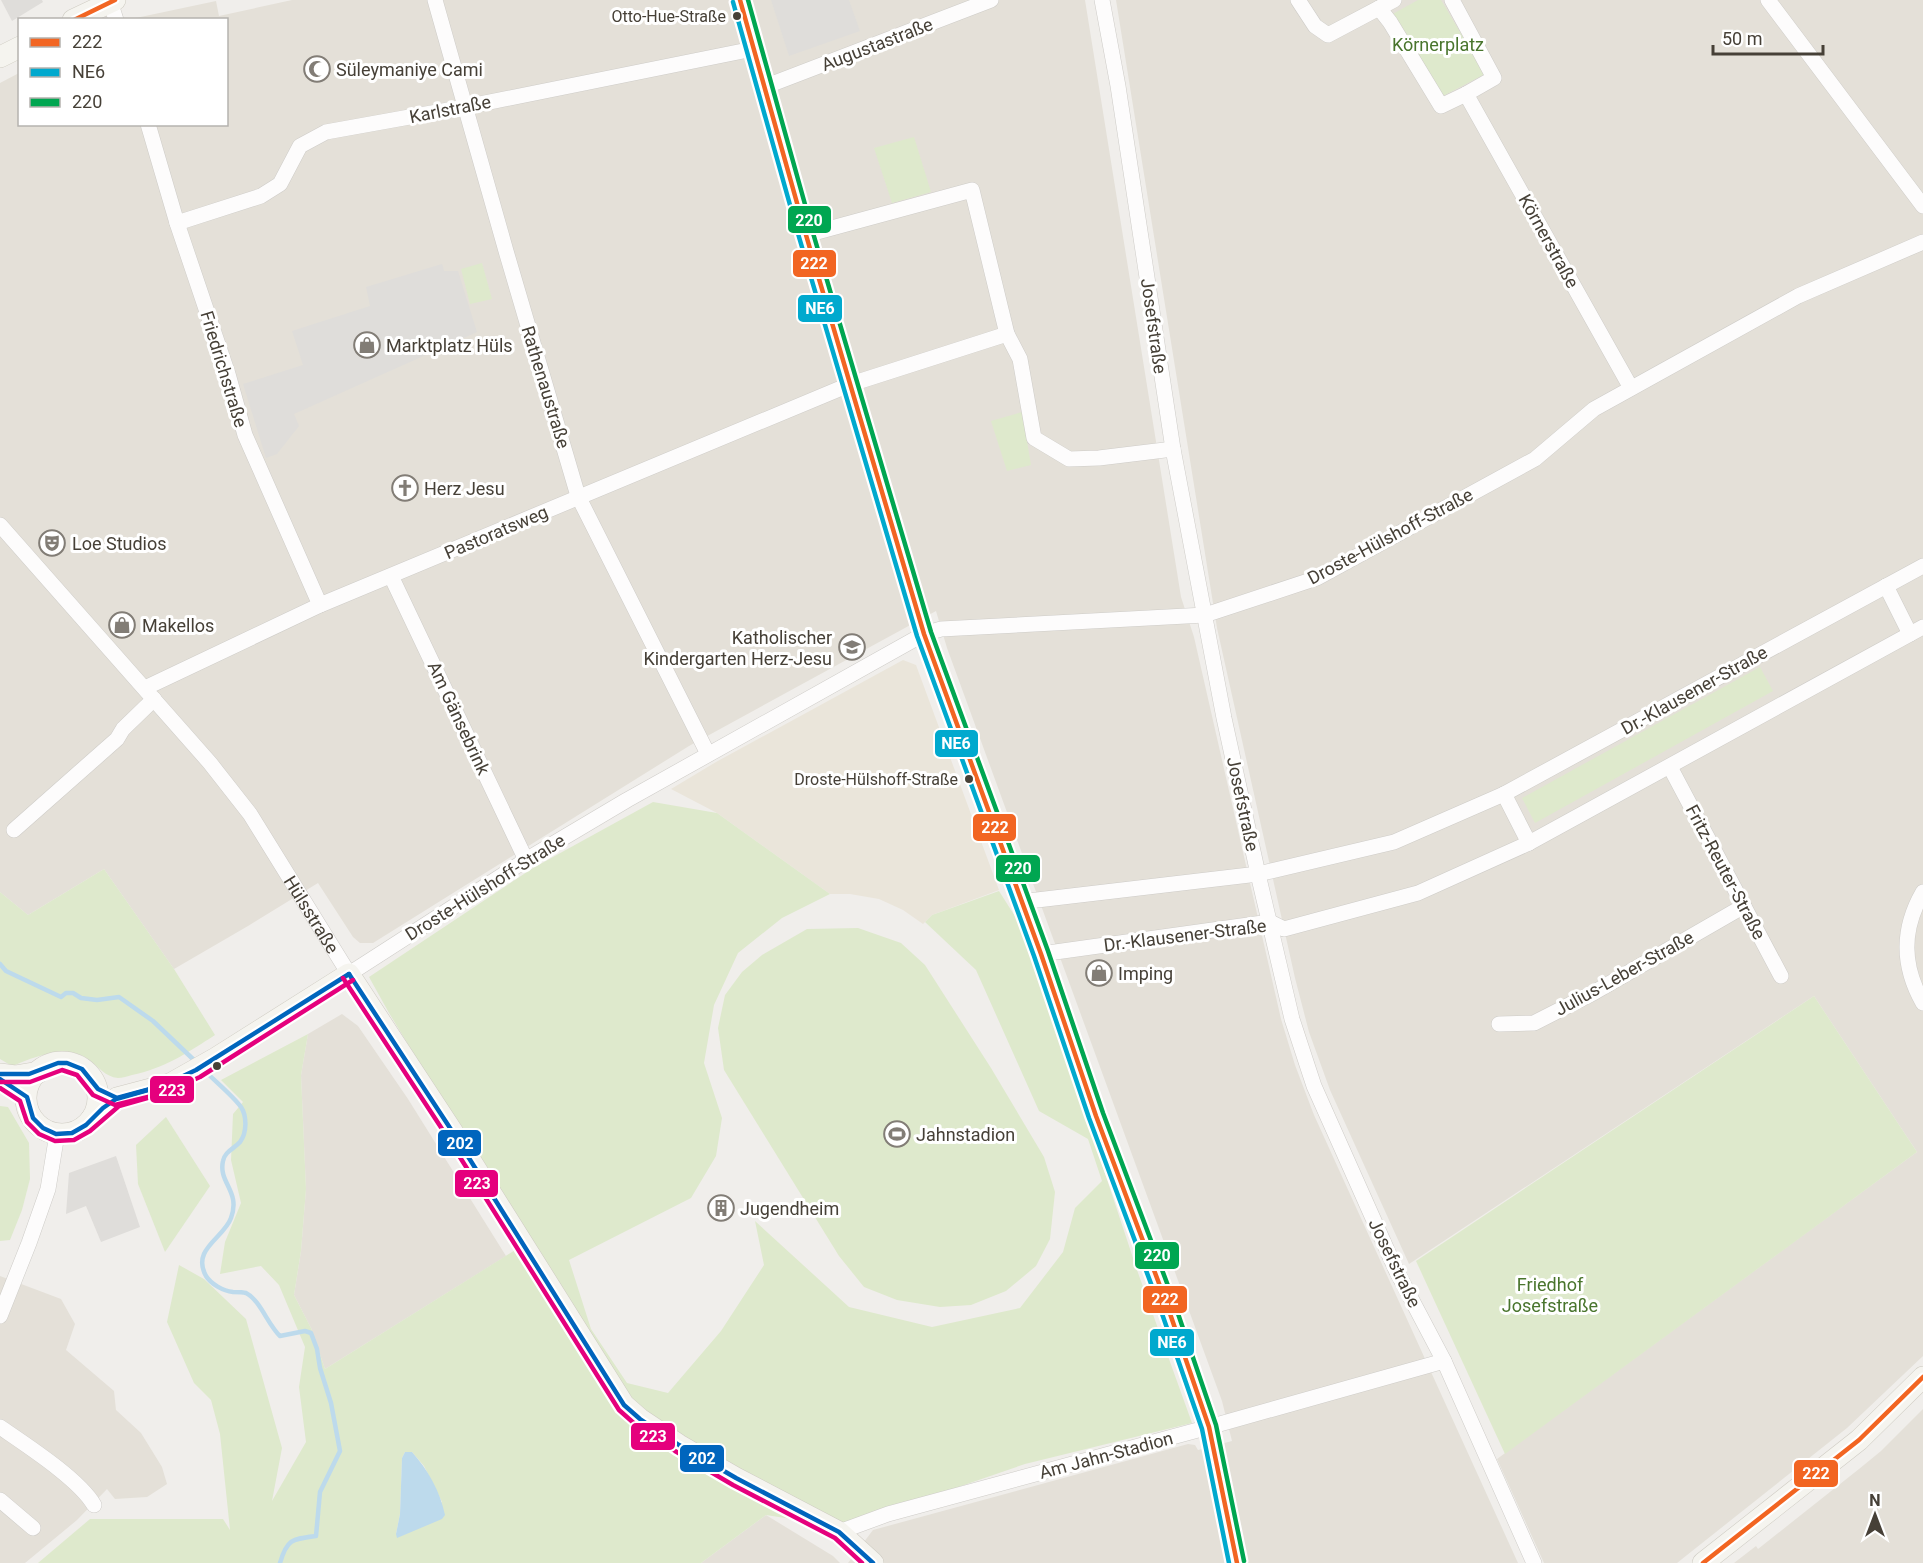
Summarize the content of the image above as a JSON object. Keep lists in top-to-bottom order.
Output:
{
  "streets": {
    "street": [
      "Augustastraße",
      "Karlstraße",
      "Körnerstraße",
      "Josefstraße",
      "Friedrichstraße",
      "Rathenaustraße",
      "Pastoratsweg",
      "Droste-Hülshoff-Straße",
      "Dr.-Klausener-Straße",
      "Am Gänsebrink",
      "Fritz-Reuter-Straße",
      "Hülsstraße",
      "Julius-Leber-Straße",
      "Am Jahn-Stadion"
    ]
  },
  "crossings": [
    ["Karlstraße", "Friedrichstraße"],
    ["Karlstraße", "Rathenaustraße"],
    ["Körnerstraße", "Droste-Hülshoff-Straße"],
    ["Josefstraße", "Droste-Hülshoff-Straße"],
    ["Josefstraße", "Dr.-Klausener-Straße"],
    ["Josefstraße", "Am Jahn-Stadion"],
    ["Friedrichstraße", "Pastoratsweg"],
    ["Rathenaustraße", "Pastoratsweg"],
    ["Rathenaustraße", "Droste-Hülshoff-Straße"],
    ["Pastoratsweg", "Am Gänsebrink"],
    ["Pastoratsweg", "Hülsstraße"],
    ["Droste-Hülshoff-Straße", "Am Gänsebrink"],
    ["Droste-Hülshoff-Straße", "Hülsstraße"],
    ["Dr.-Klausener-Straße", "Fritz-Reuter-Straße"],
    ["Fritz-Reuter-Straße", "Julius-Leber-Straße"],
    ["Hülsstraße", "Am Jahn-Stadion"]
  ],
  "parks": ["Körnerplatz", "Friedhof Josefstraße"],
  "places": {
    "other": ["Otto-Hue-Straße", "Droste-Hülshoff-Straße"],
    "mosque": ["Süleymaniye Cami"],
    "shop": ["Marktplatz Hüls", "Makellos", "Imping"],
    "church": ["Herz Jesu"],
    "theatre": ["Loe Studios"],
    "school or university": ["Katholischer Kindergarten Herz-Jesu"],
    "sports": ["Jahnstadion"],
    "building": ["Jugendheim"]
  },
  "lines": [
    "transit line 222",
    "transit line 220",
    "transit line NE6",
    "transit line 202",
    "transit line 223"
  ],
  "legend": ["222", "NE6", "220"],
  "scale_bar": "50 m",
  "north": "top"
}
